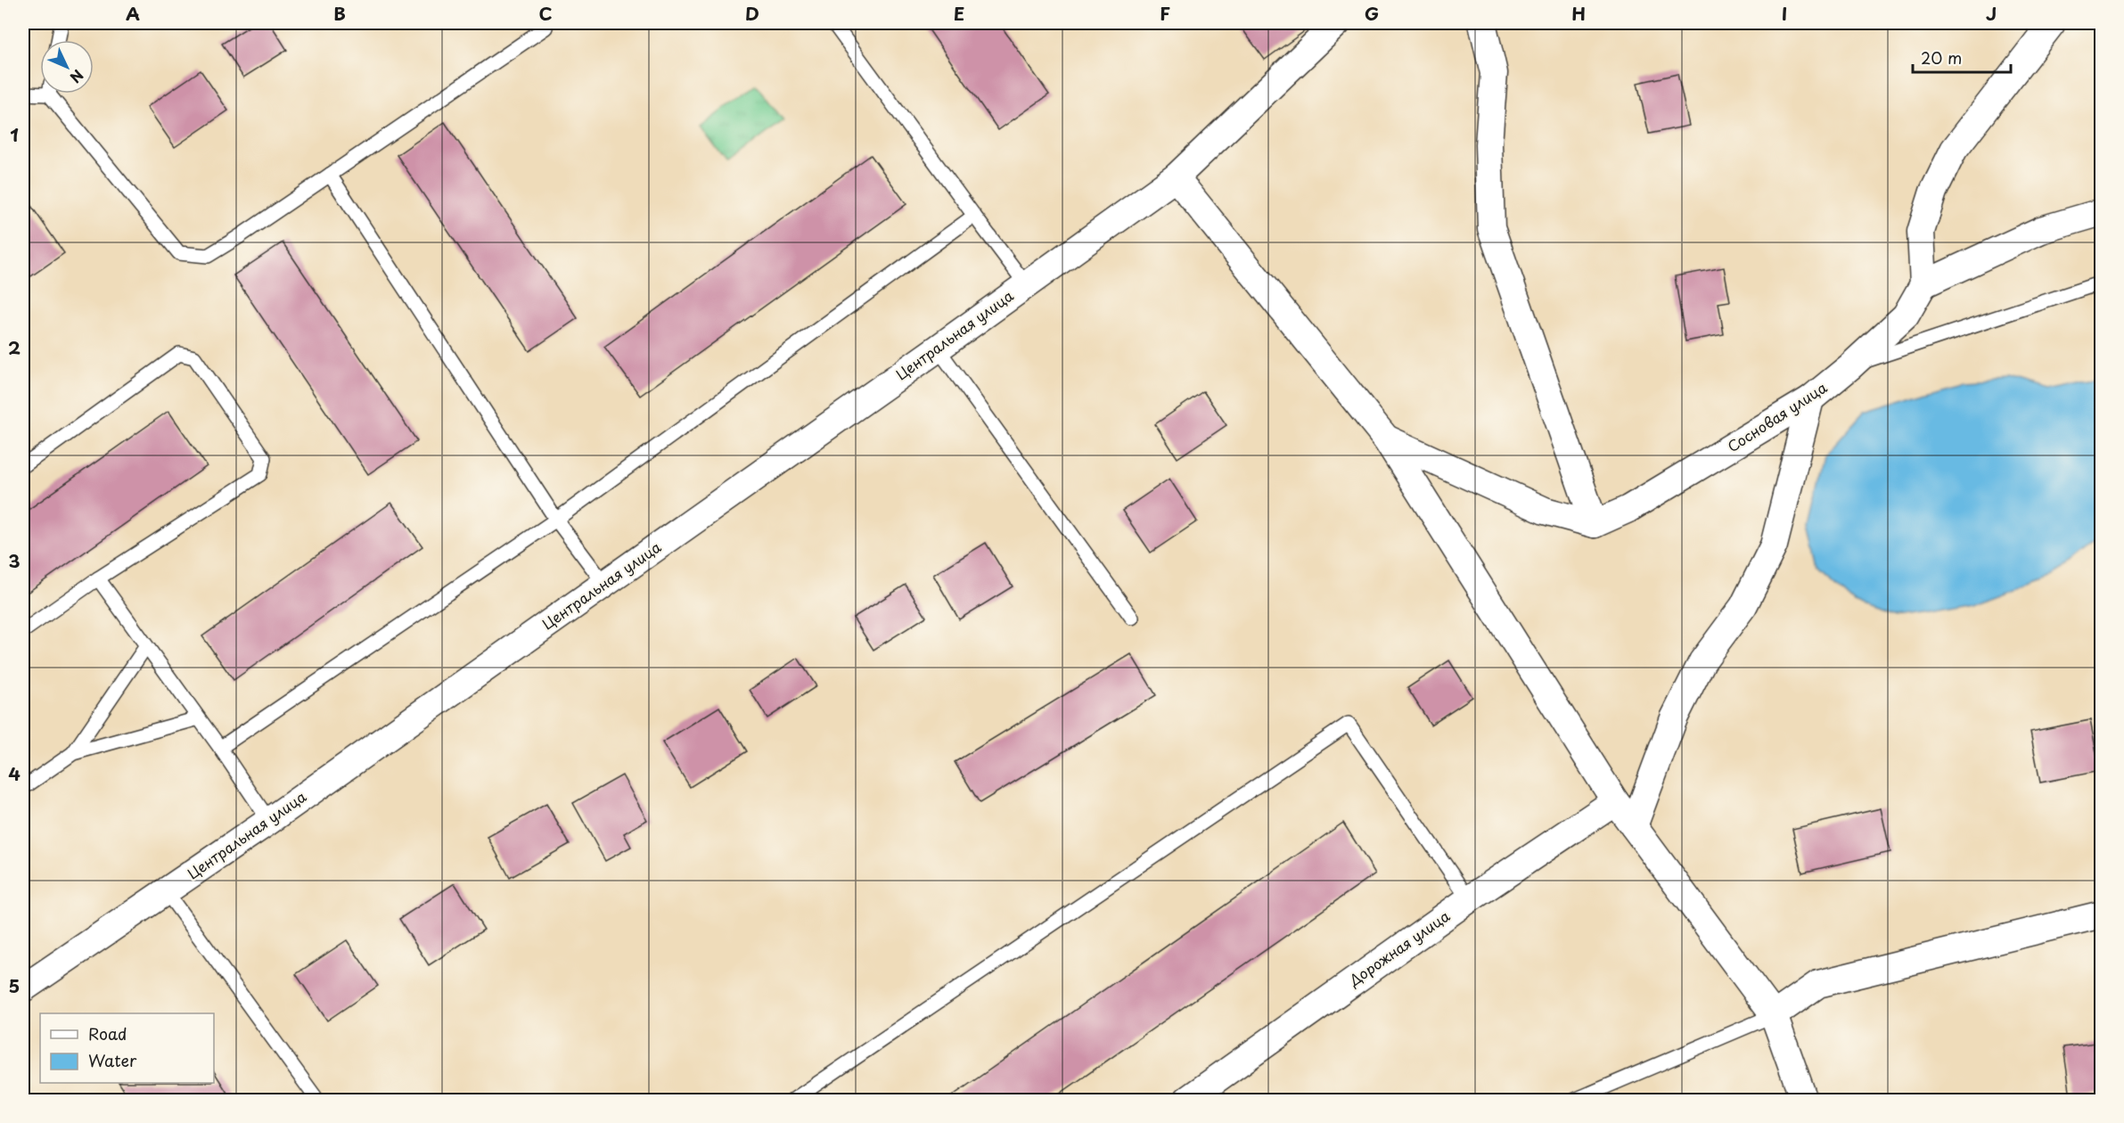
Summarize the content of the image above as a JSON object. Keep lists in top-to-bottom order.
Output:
{
  "streets": {
    "street": ["Центральная улица", "Сосновая улица", "Дорожная улица"]
  },
  "legend": ["Road", "Water"],
  "scale_bar": "20 m",
  "north": "bottom right",
  "grid": {
    "columns": [
      "A",
      "B",
      "C",
      "D",
      "E",
      "F",
      "G",
      "H",
      "I",
      "J"
    ],
    "rows": [
      "1",
      "2",
      "3",
      "4",
      "5"
    ]
  }
}
